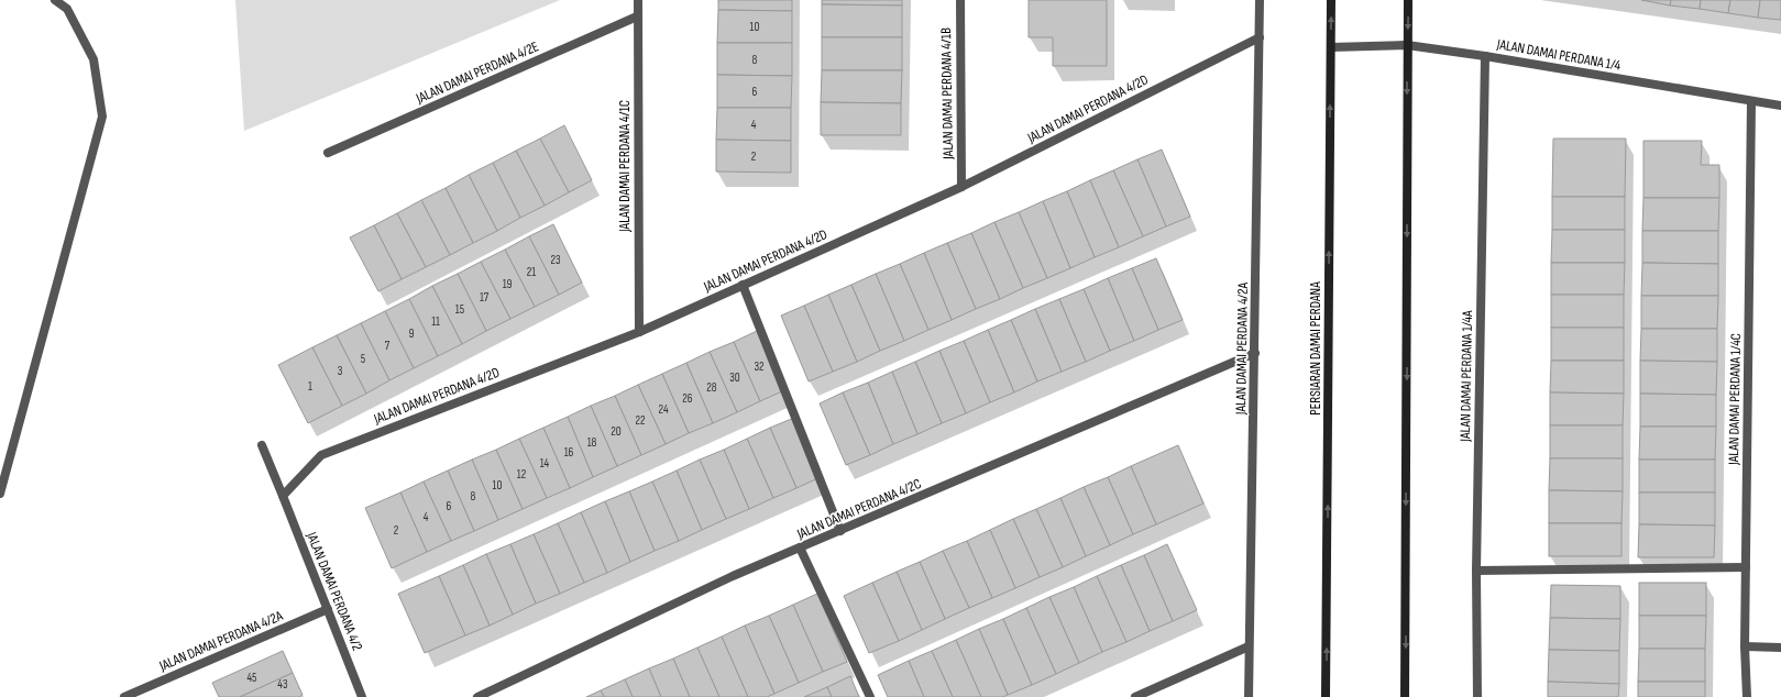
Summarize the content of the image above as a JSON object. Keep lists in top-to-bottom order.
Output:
{
  "streets": {
    "main road": ["PERSIARAN DAMAI PERDANA"],
    "street": [
      "JALAN DAMAI PERDANA 1/4",
      "JALAN DAMAI PERDANA 4/2E",
      "JALAN DAMAI PERDANA 4/1B",
      "JALAN DAMAI PERDANA 4/2D",
      "JALAN DAMAI PERDANA 4/1C",
      "JALAN DAMAI PERDANA 4/2A",
      "JALAN DAMAI PERDANA 1/4A",
      "JALAN DAMAI PERDANA 1/4C",
      "JALAN DAMAI PERDANA 4/2C",
      "JALAN DAMAI PERDANA 4/2"
    ]
  },
  "crossings": [
    ["JALAN DAMAI PERDANA 1/4", "PERSIARAN DAMAI PERDANA"],
    ["JALAN DAMAI PERDANA 1/4", "JALAN DAMAI PERDANA 1/4A"],
    ["JALAN DAMAI PERDANA 1/4", "JALAN DAMAI PERDANA 1/4C"],
    ["JALAN DAMAI PERDANA 4/2E", "JALAN DAMAI PERDANA 4/1C"],
    ["JALAN DAMAI PERDANA 4/1B", "JALAN DAMAI PERDANA 4/2D"],
    ["JALAN DAMAI PERDANA 4/2D", "JALAN DAMAI PERDANA 4/1C"],
    ["JALAN DAMAI PERDANA 4/2D", "JALAN DAMAI PERDANA 4/2A"],
    ["JALAN DAMAI PERDANA 4/2D", "JALAN DAMAI PERDANA 4/2"],
    ["JALAN DAMAI PERDANA 4/2A", "JALAN DAMAI PERDANA 4/2C"],
    ["JALAN DAMAI PERDANA 4/2A", "JALAN DAMAI PERDANA 4/2"]
  ],
  "house_numbers": [
    "10",
    "8",
    "6",
    "4",
    "2",
    "23",
    "21",
    "19",
    "17",
    "15",
    "11",
    "9",
    "7",
    "5",
    "32",
    "3",
    "30",
    "1",
    "28",
    "26",
    "24",
    "22",
    "20",
    "18",
    "16",
    "14",
    "12",
    "10",
    "8",
    "6",
    "4",
    "2",
    "45",
    "43"
  ]
}
